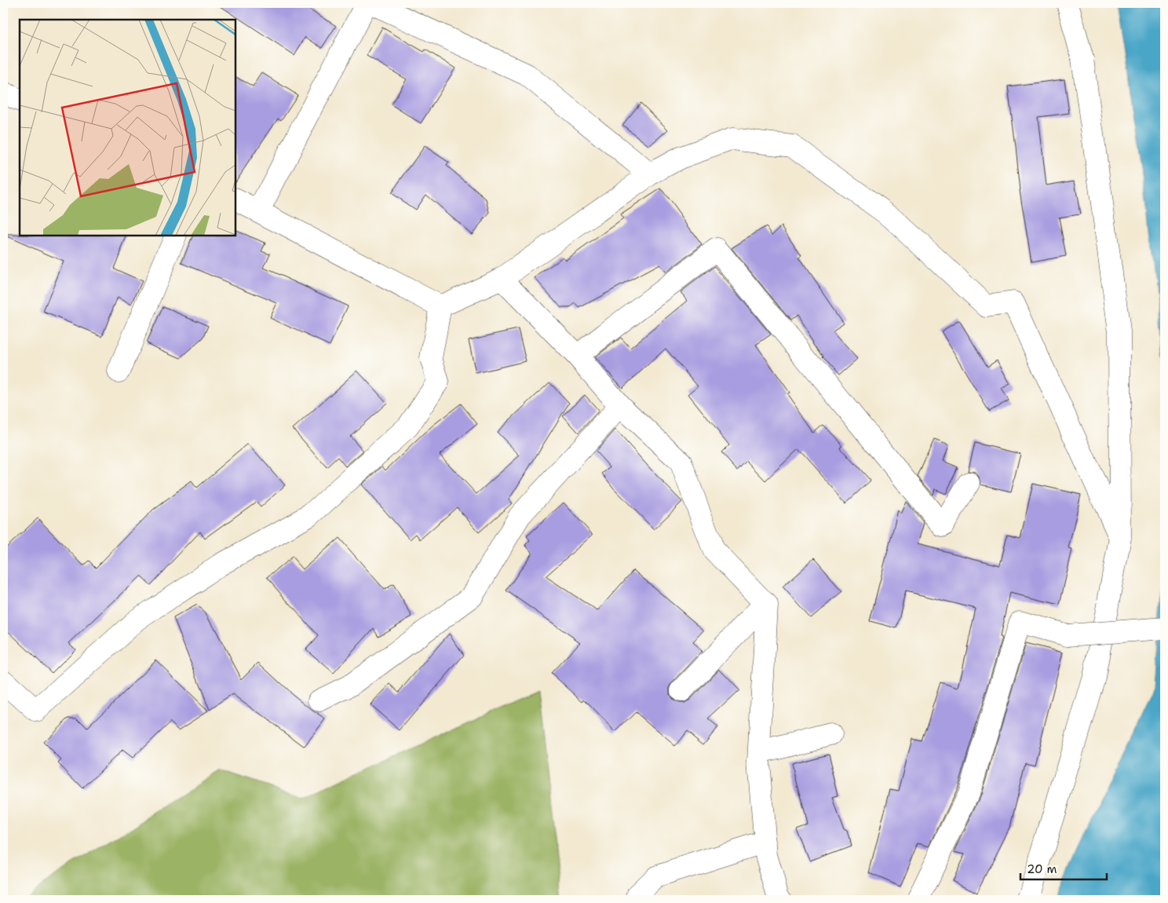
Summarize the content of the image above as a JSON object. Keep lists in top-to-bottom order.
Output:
{
  "scale_bar": "20 m"
}
